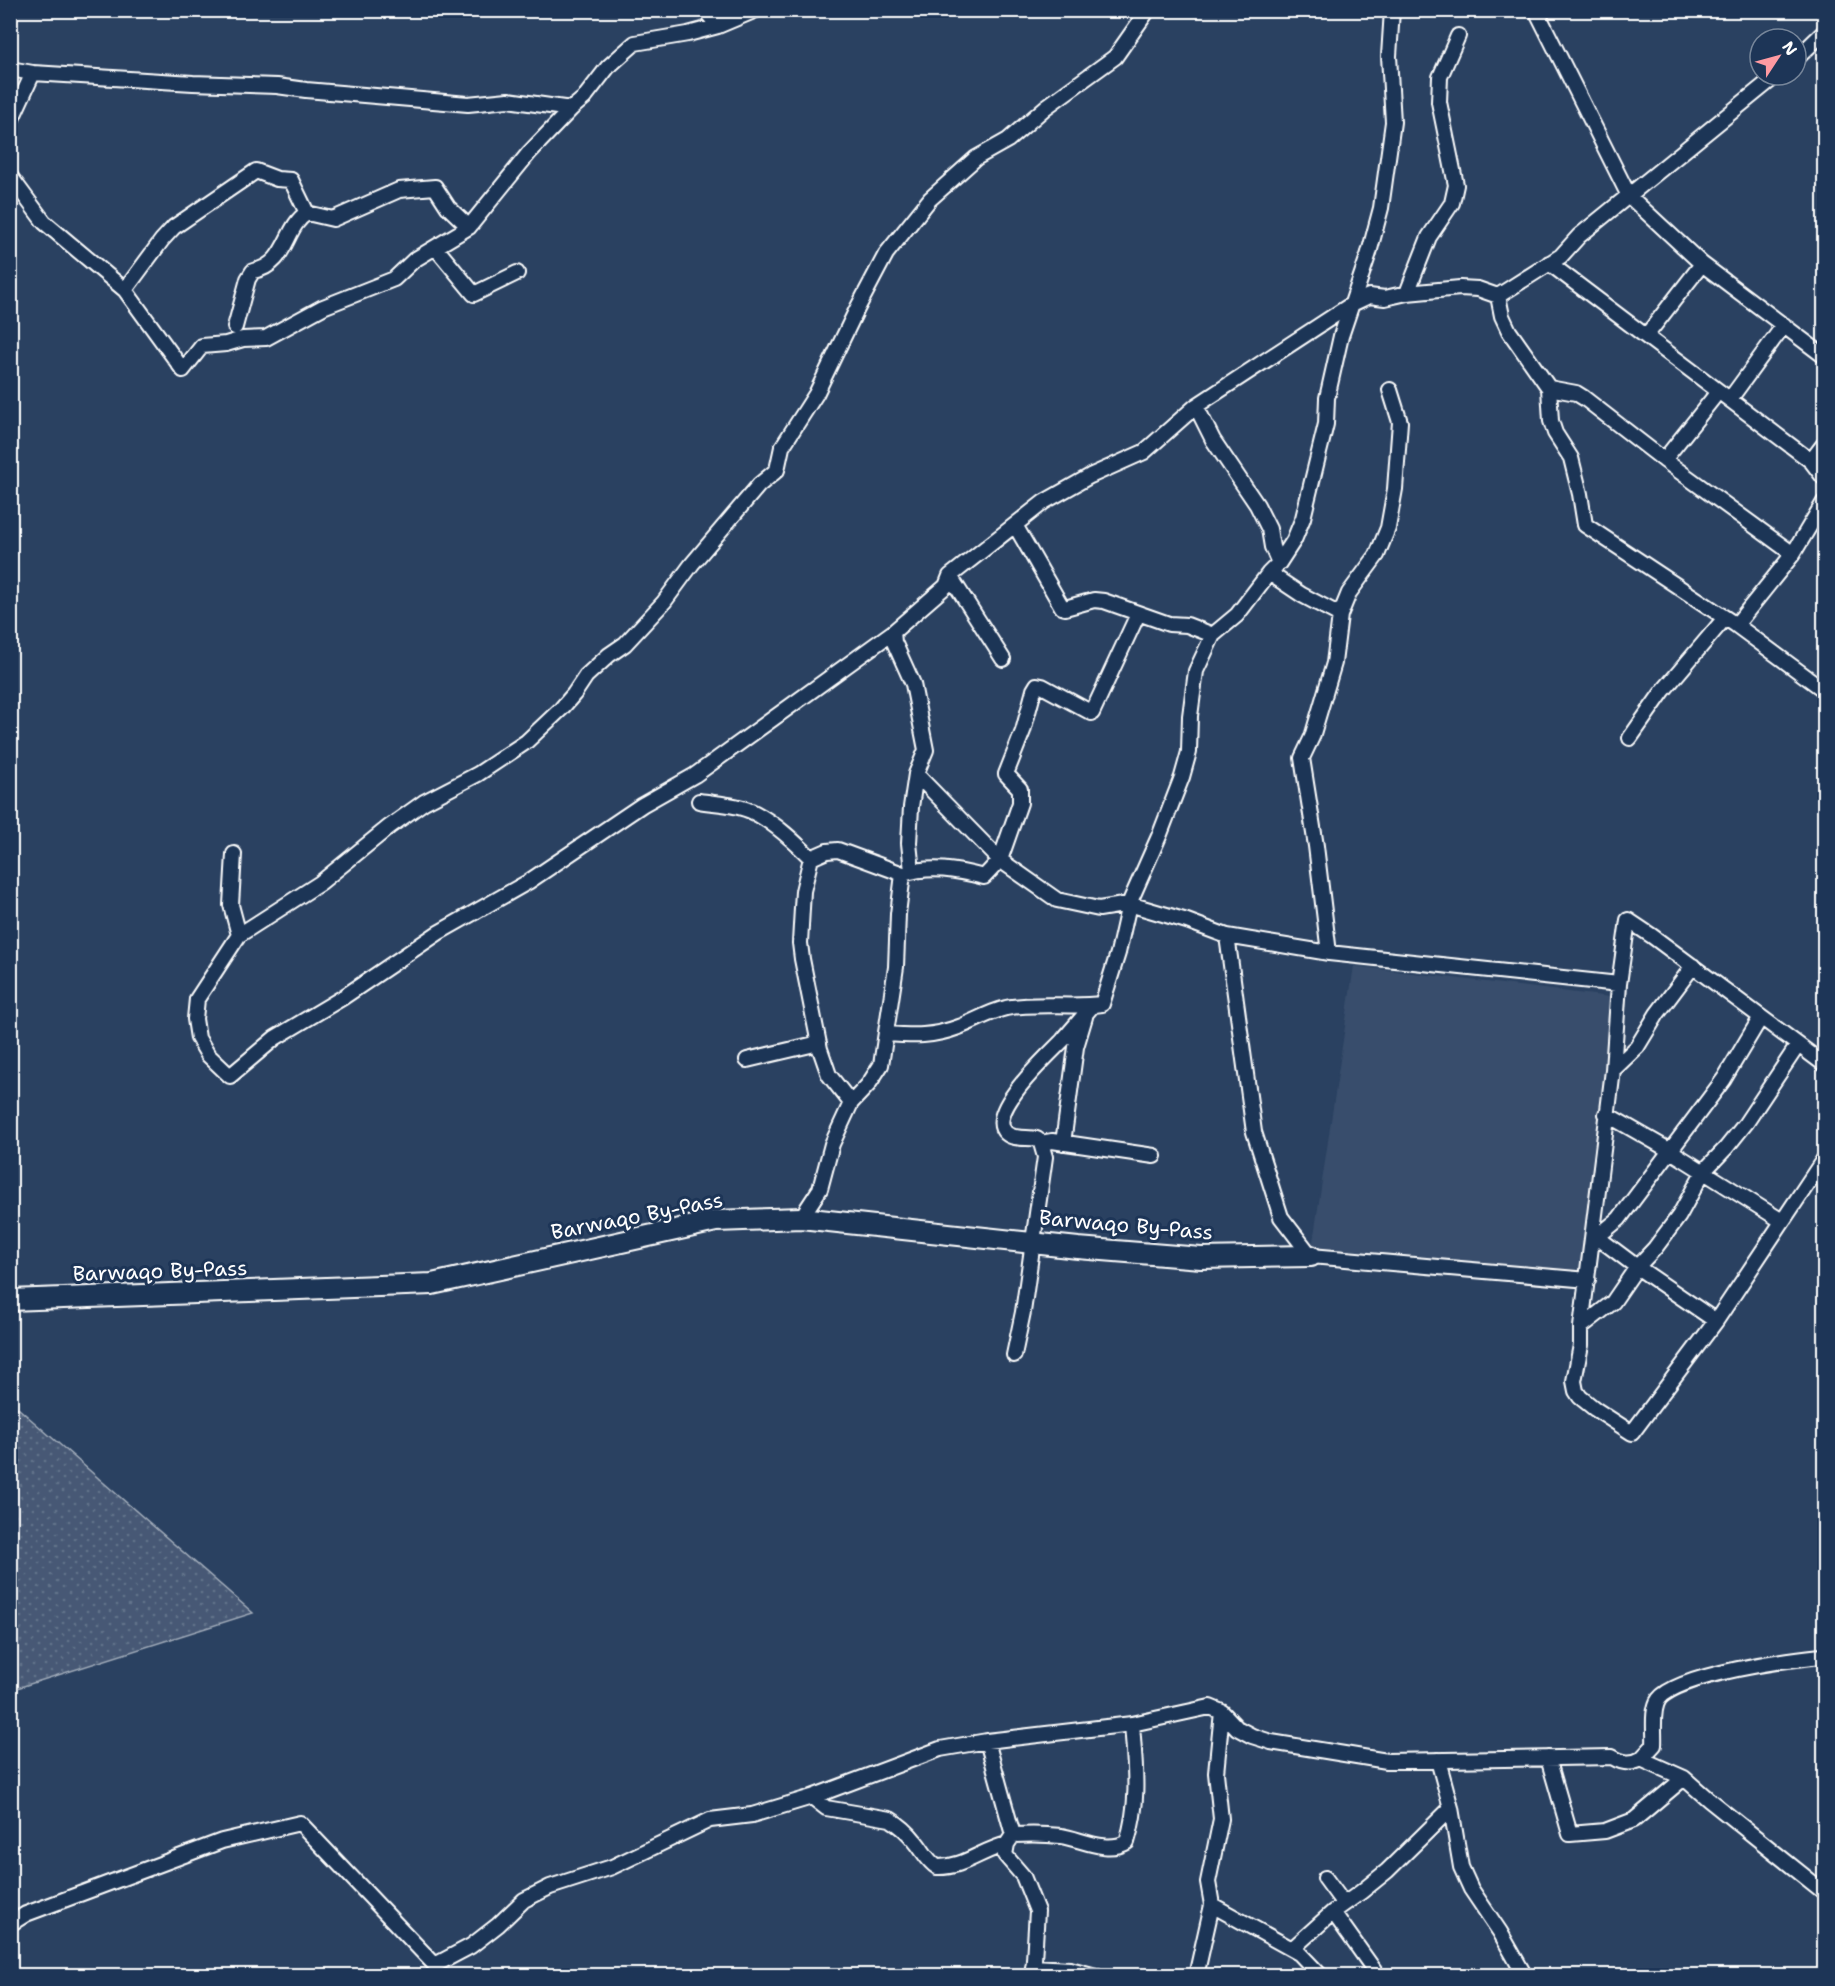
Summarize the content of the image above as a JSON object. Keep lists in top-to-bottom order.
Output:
{
  "streets": {
    "highway": ["Barwaqo By-Pass"]
  },
  "north": "top right"
}
